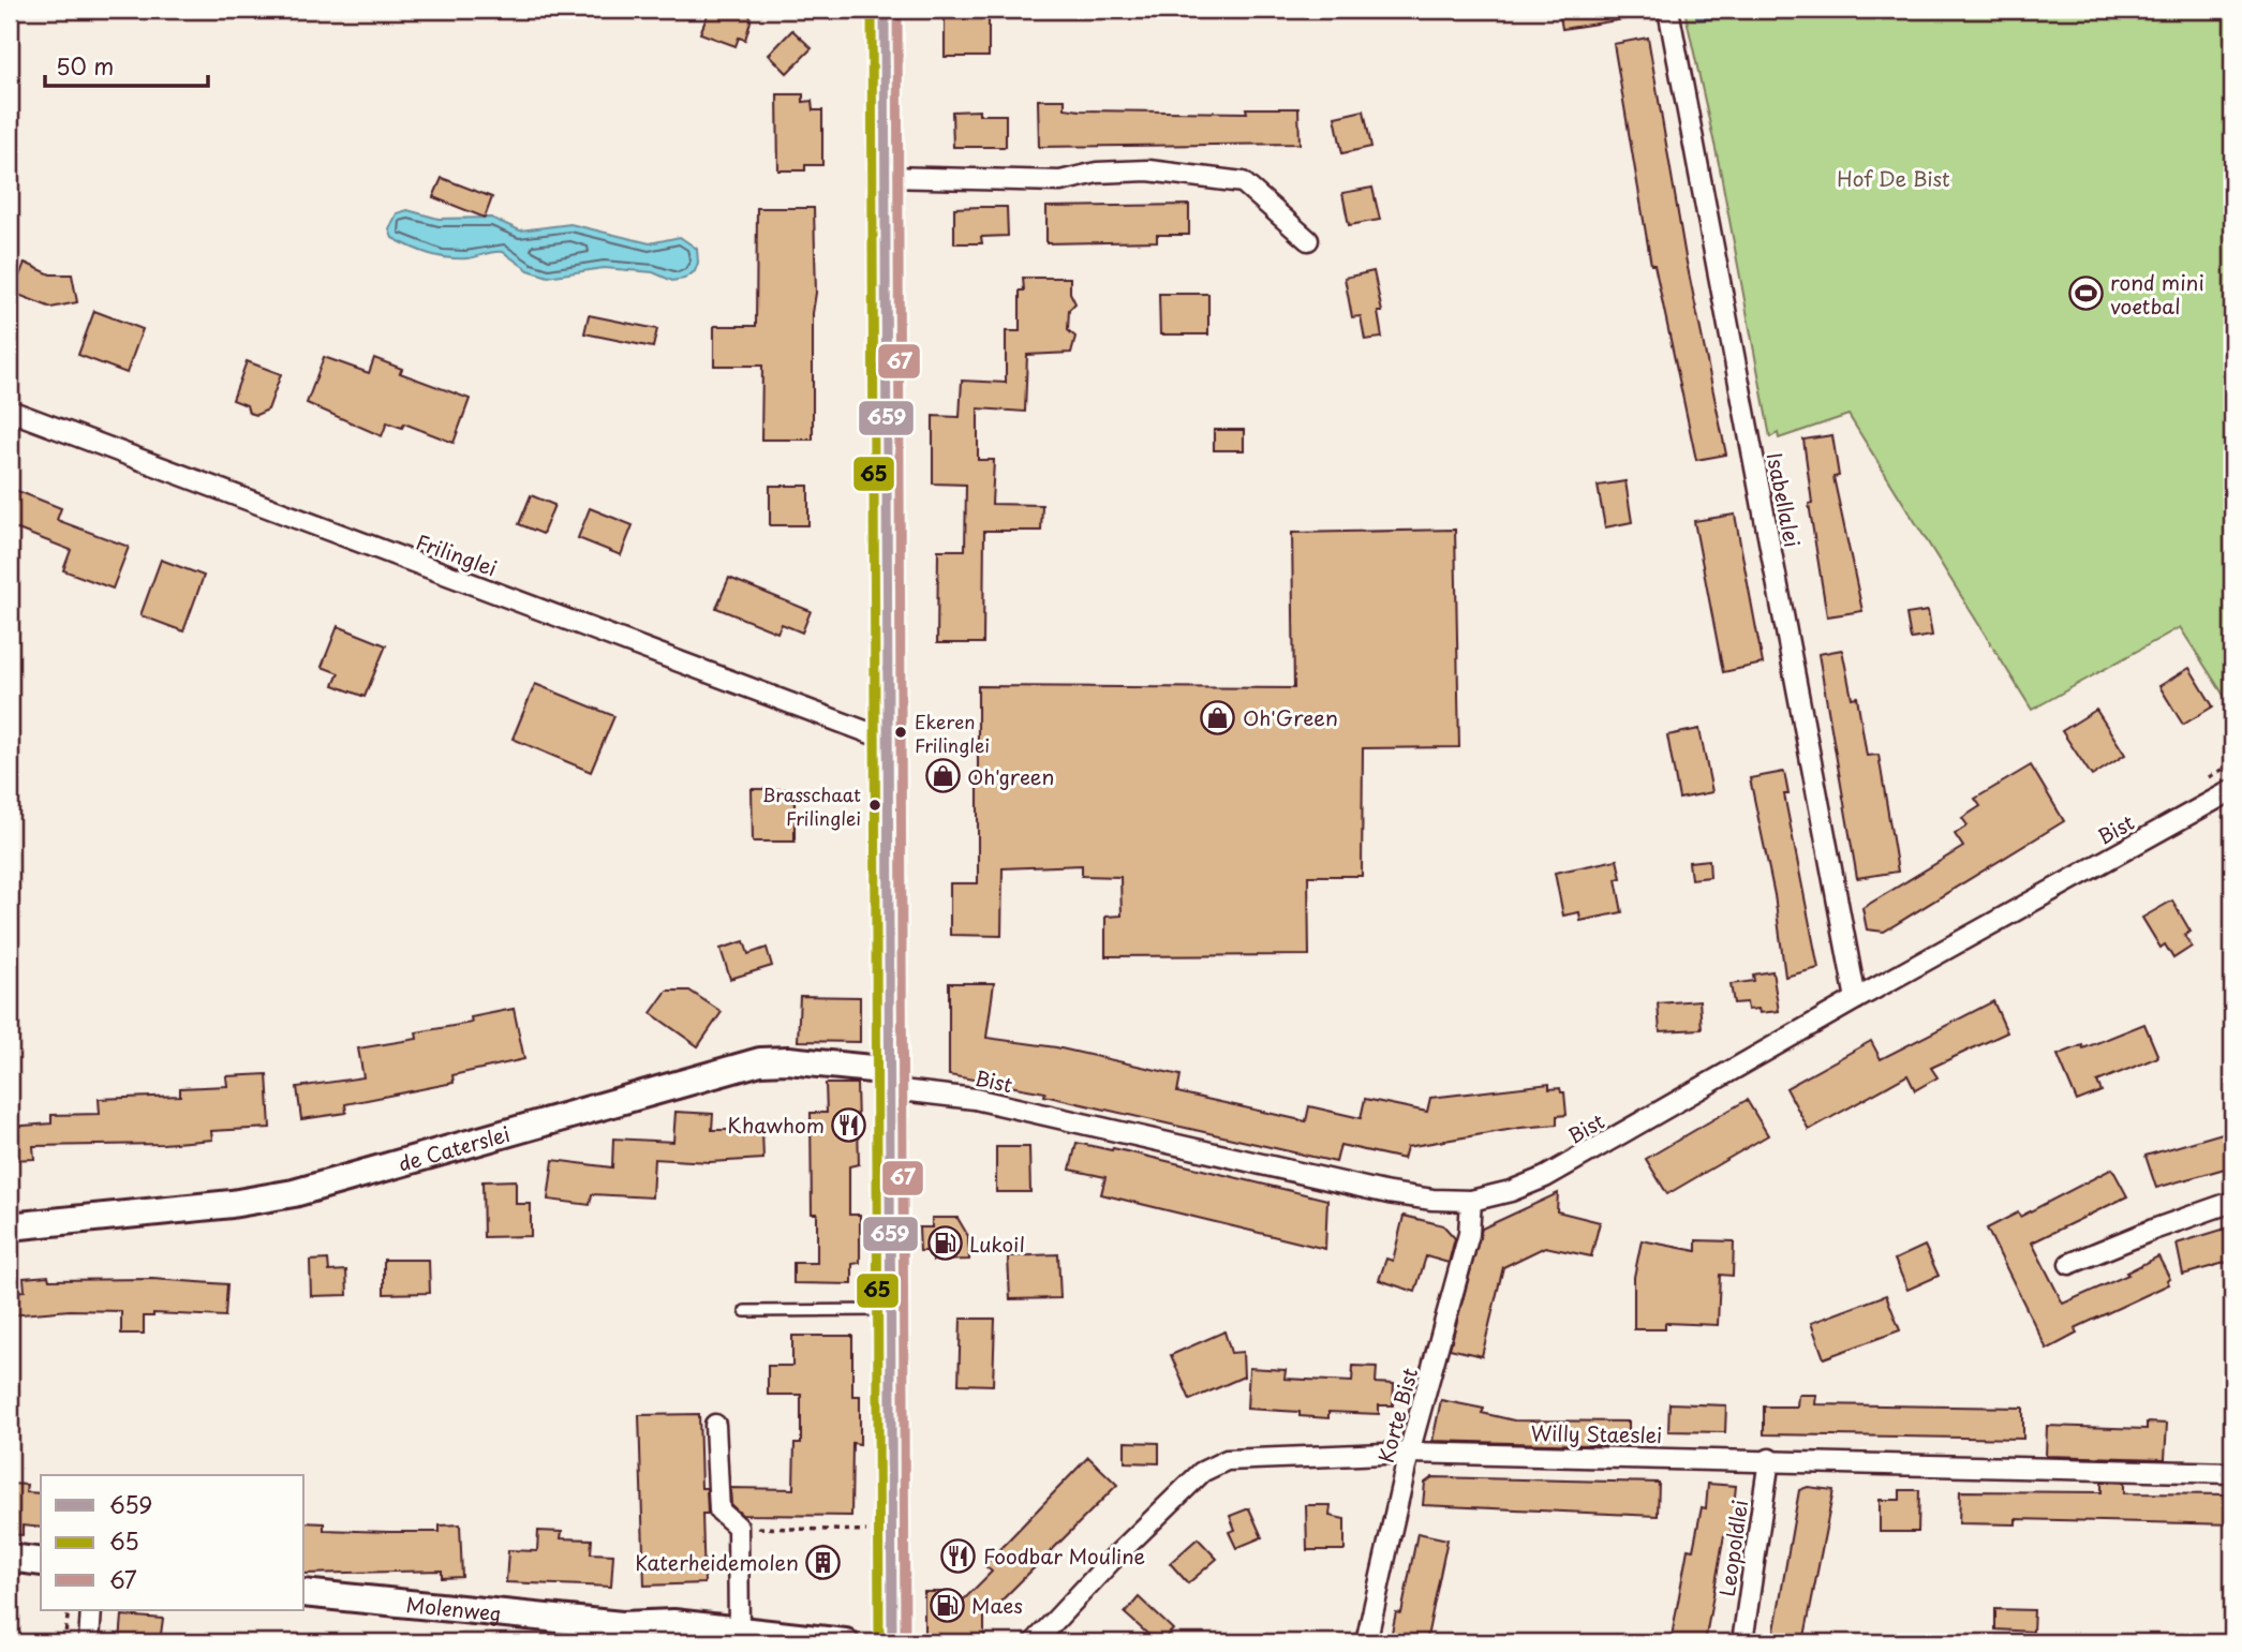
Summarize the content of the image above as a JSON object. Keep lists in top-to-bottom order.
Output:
{
  "streets": {
    "street": [
      "Isabellalei",
      "Frilinglei",
      "Bist",
      "de Caterslei",
      "Korte Bist",
      "Willy Staeslei",
      "Leopoldlei",
      "Molenweg"
    ]
  },
  "crossings": [
    ["Isabellalei", "Bist"],
    ["Bist", "de Caterslei"],
    ["Bist", "Korte Bist"],
    ["Korte Bist", "Willy Staeslei"],
    ["Willy Staeslei", "Leopoldlei"]
  ],
  "parks": ["Hof De Bist"],
  "places": {
    "sports": ["rond mini voetbal"],
    "shop": ["Oh'Green", "Oh'green"],
    "other": ["Ekeren Frilinglei", "Brasschaat Frilinglei"],
    "restaurant": ["Khawhom", "Foodbar Mouline"],
    "fuel station": ["Lukoil", "Maes"],
    "building": ["Katerheidemolen"]
  },
  "lines": ["transit line 659", "transit line 65", "transit line 67"],
  "legend": ["659", "65", "67"],
  "scale_bar": "50 m"
}
